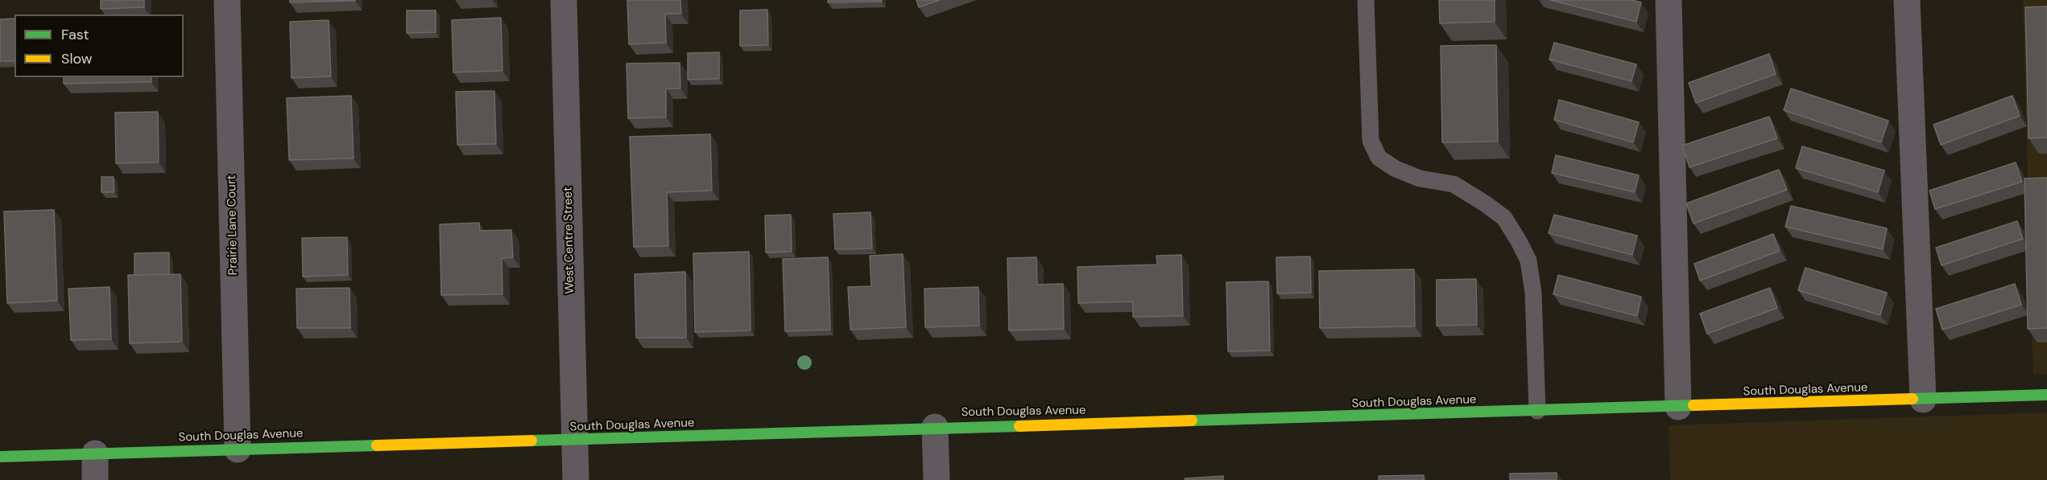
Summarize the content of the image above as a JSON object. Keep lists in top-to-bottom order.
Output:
{
  "streets": {
    "street": ["Prairie Lane Court", "West Centre Street", "South Douglas Avenue"]
  },
  "crossings": [
    ["Prairie Lane Court", "South Douglas Avenue"],
    ["West Centre Street", "South Douglas Avenue"]
  ],
  "legend": ["Fast", "Slow"]
}
